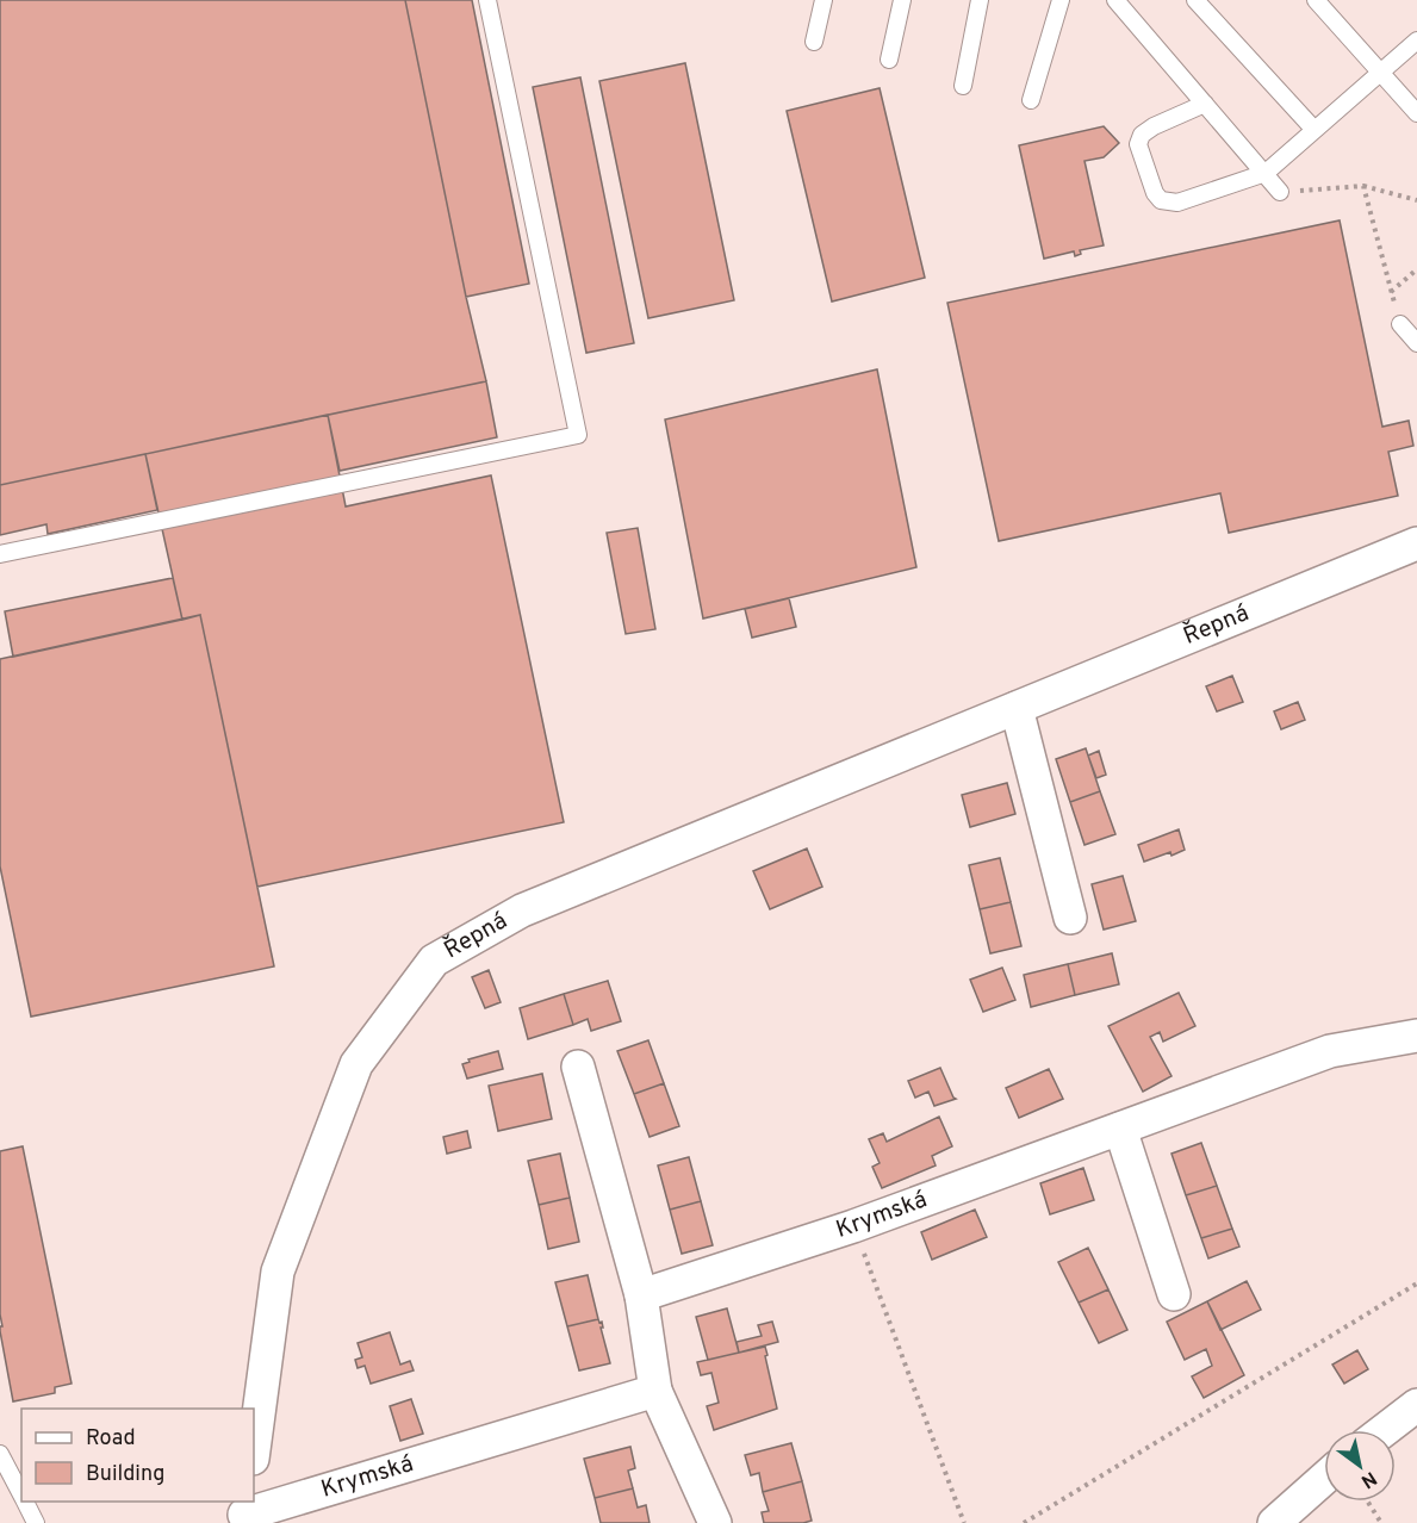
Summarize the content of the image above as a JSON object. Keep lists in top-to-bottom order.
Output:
{
  "streets": {
    "street": ["Řepná", "Krymská"]
  },
  "legend": ["Road", "Building"],
  "north": "bottom right"
}
